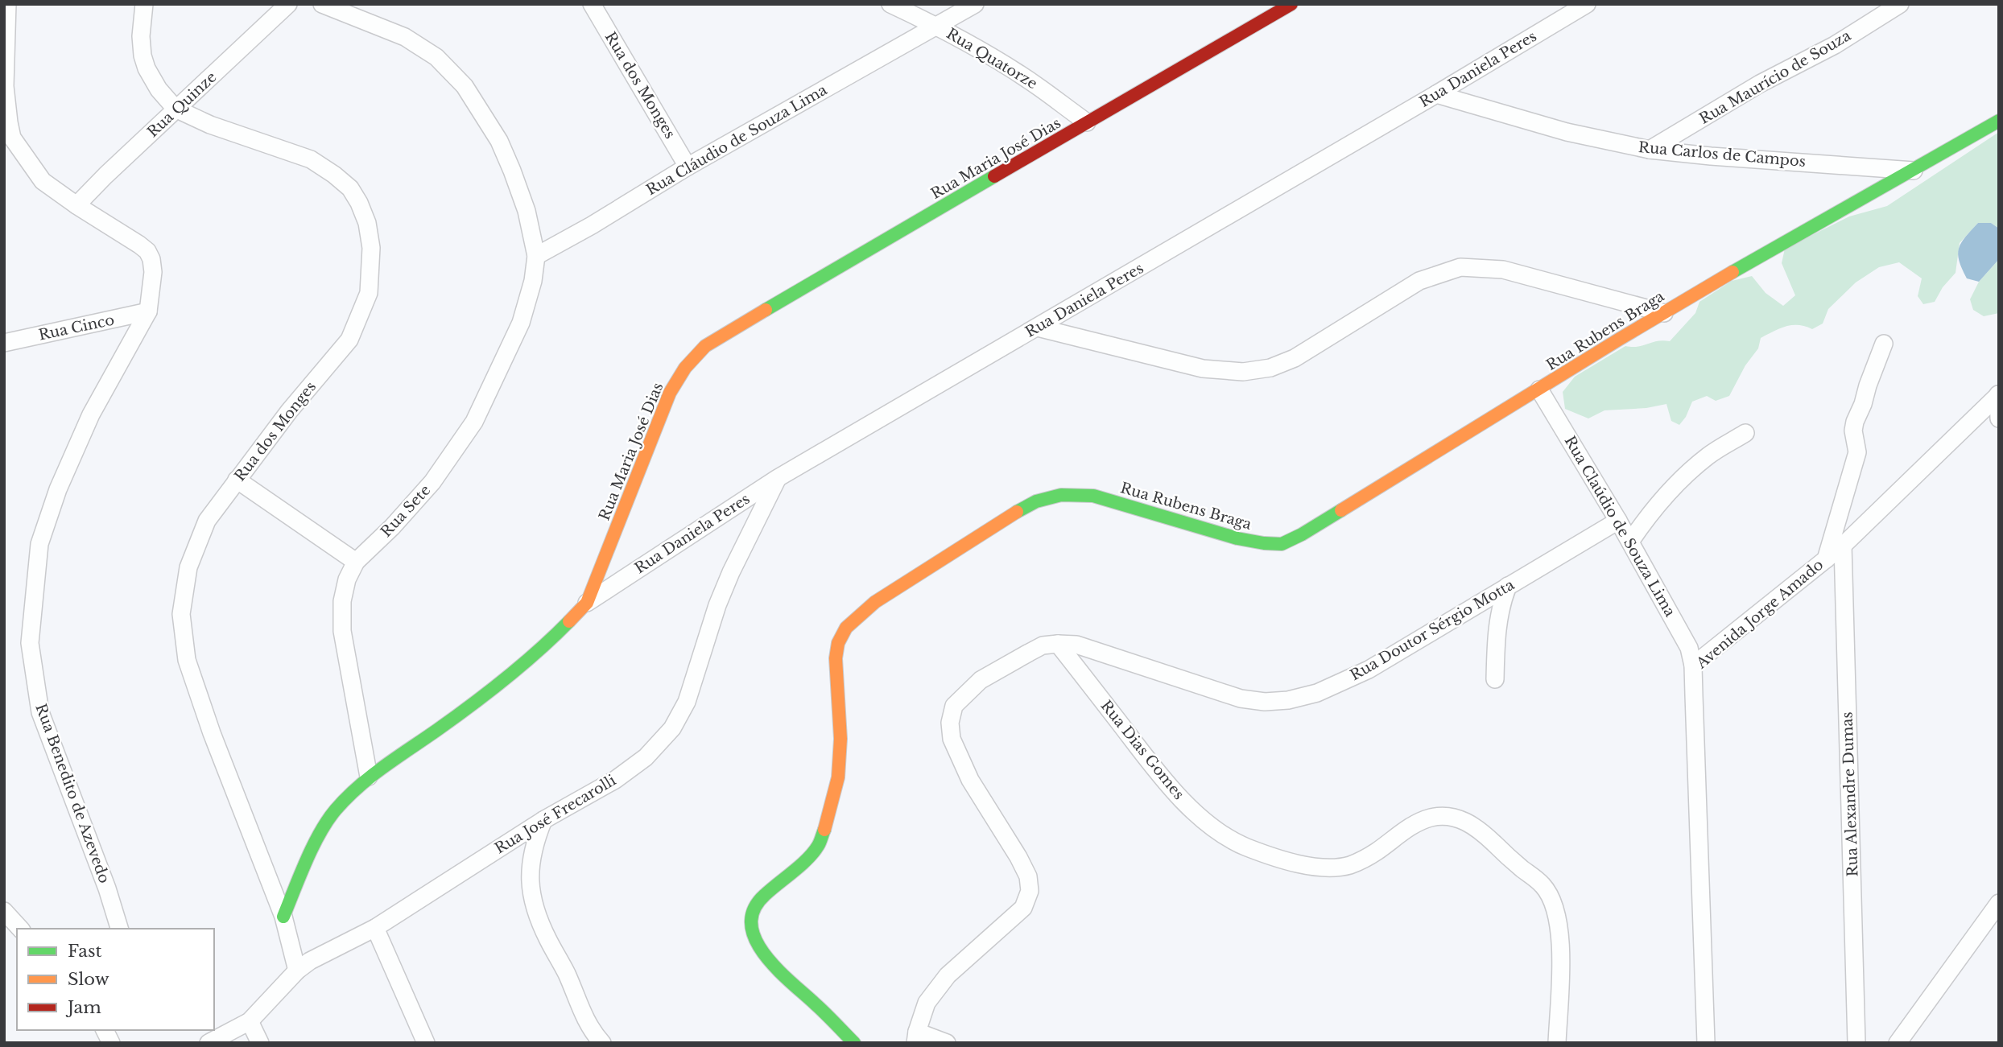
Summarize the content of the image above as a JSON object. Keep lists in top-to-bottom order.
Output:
{
  "streets": {
    "street": [
      "Rua Quatorze",
      "Rua Daniela Peres",
      "Rua Maurício de Souza",
      "Rua dos Monges",
      "Rua Quinze",
      "Rua Cláudio de Souza Lima",
      "Rua Carlos de Campos",
      "Rua Maria José Dias",
      "Rua Cinco",
      "Rua Rubens Braga",
      "Rua Sete",
      "Rua Claúdio de Souza Lima",
      "Avenida Jorge Amado",
      "Rua Doutor Sérgio Motta",
      "Rua Dias Gomes",
      "Rua Benedito de Azevedo",
      "Rua Alexandre Dumas",
      "Rua José Frecarolli"
    ]
  },
  "crossings": [
    ["Rua Quatorze", "Rua Cláudio de Souza Lima"],
    ["Rua Quatorze", "Rua Maria José Dias"],
    ["Rua Daniela Peres", "Rua Carlos de Campos"],
    ["Rua Daniela Peres", "Rua Maria José Dias"],
    ["Rua Daniela Peres", "Rua José Frecarolli"],
    ["Rua Maurício de Souza", "Rua Carlos de Campos"],
    ["Rua dos Monges", "Rua Quinze"],
    ["Rua dos Monges", "Rua Cláudio de Souza Lima"],
    ["Rua dos Monges", "Rua Maria José Dias"],
    ["Rua dos Monges", "Rua José Frecarolli"],
    ["Rua Quinze", "Rua Benedito de Azevedo"],
    ["Rua Cláudio de Souza Lima", "Rua Sete"],
    ["Rua Carlos de Campos", "Rua Rubens Braga"],
    ["Rua Maria José Dias", "Rua Sete"],
    ["Rua Cinco", "Rua Benedito de Azevedo"],
    ["Rua Rubens Braga", "Rua Claúdio de Souza Lima"],
    ["Rua Claúdio de Souza Lima", "Avenida Jorge Amado"],
    ["Rua Claúdio de Souza Lima", "Rua Doutor Sérgio Motta"],
    ["Avenida Jorge Amado", "Rua Alexandre Dumas"],
    ["Rua Doutor Sérgio Motta", "Rua Dias Gomes"]
  ],
  "legend": ["Fast", "Slow", "Jam"]
}
